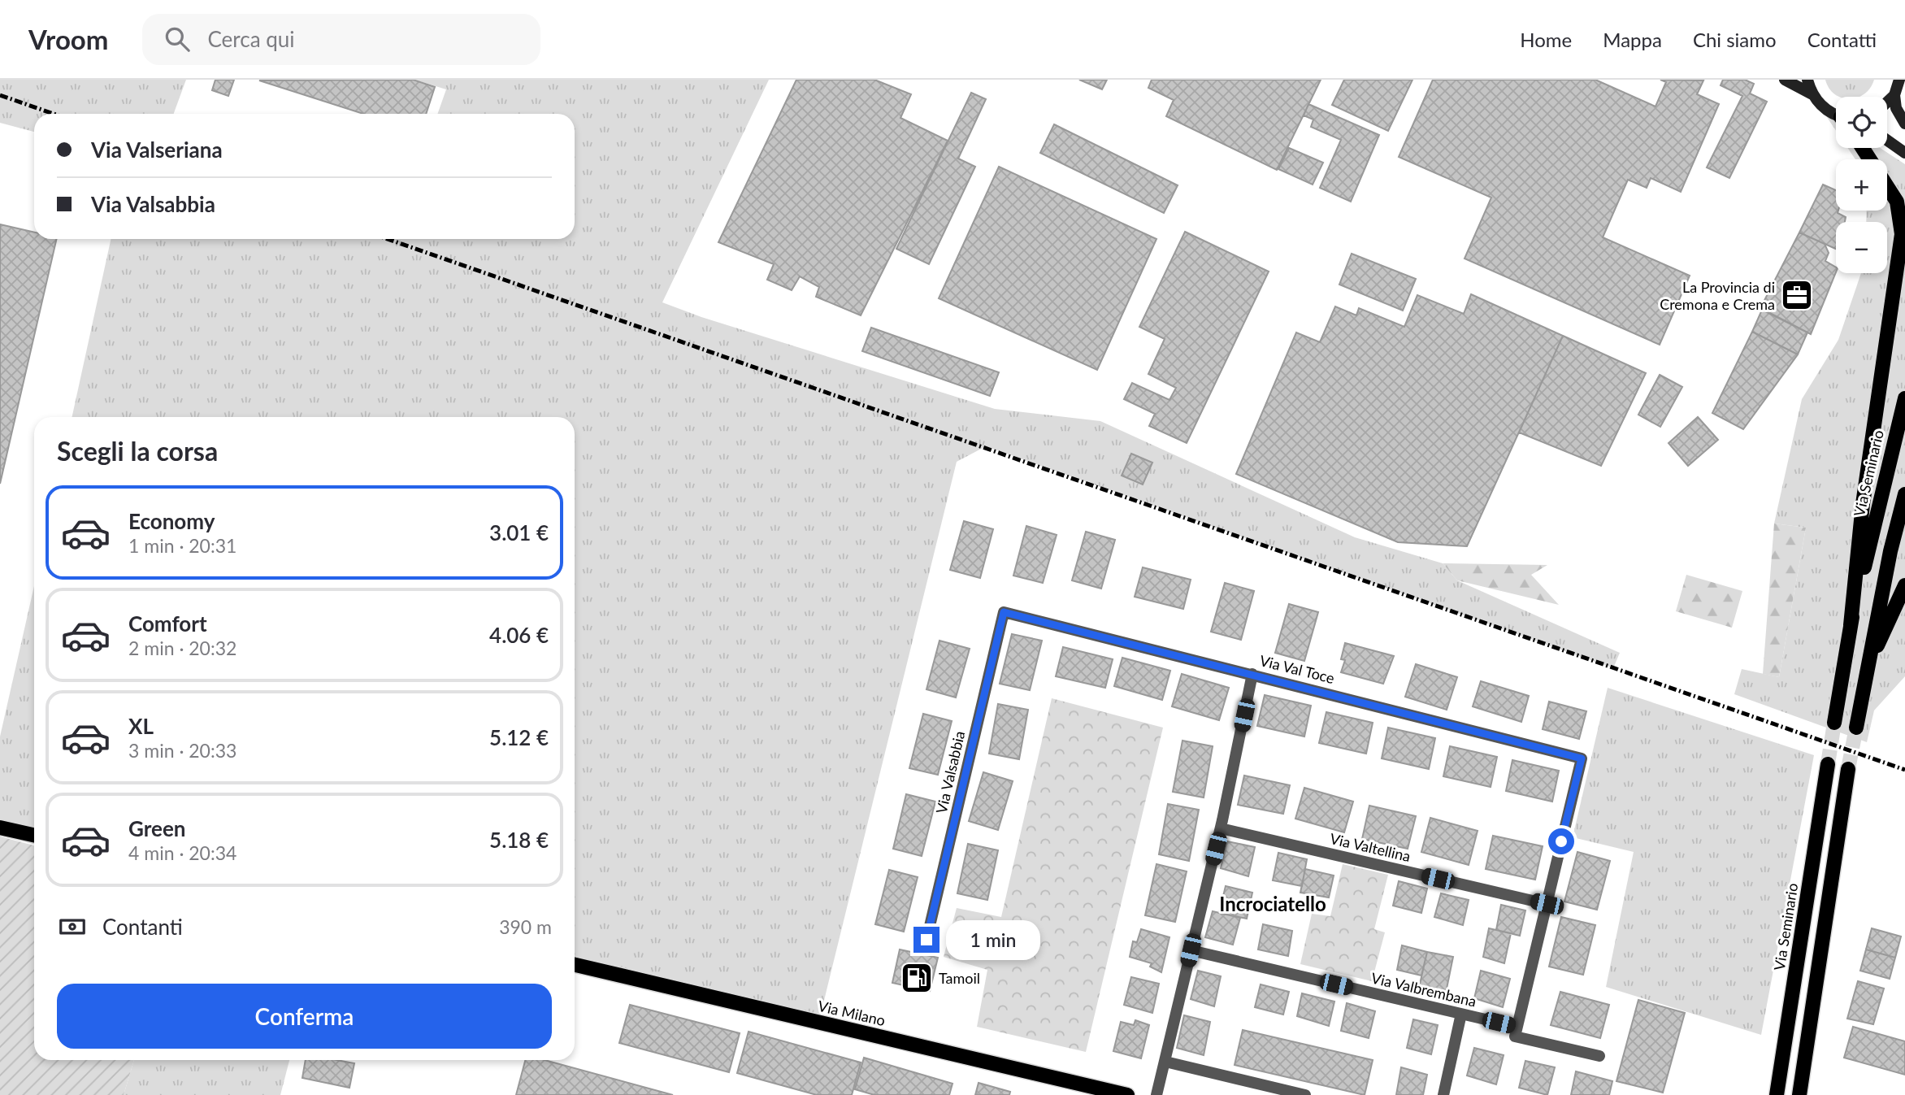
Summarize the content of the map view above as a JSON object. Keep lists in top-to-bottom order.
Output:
{
  "streets": {
    "main road": ["Via Seminario", "Via Milano"],
    "street": [
      "Via Val Toce",
      "Via Valsabbia",
      "Via Valtellina",
      "Via Valbrembana"
    ]
  },
  "crossings": [
    ["Via Val Toce", "Via Valsabbia"],
    ["Via Val Toce", "Via Valtellina"]
  ],
  "districts": ["Incrociatello"],
  "places": {
    "office": ["La Provincia di Cremona e Crema"],
    "fuel station": ["Tamoil"]
  },
  "page": {
    "header": "Vroom",
    "search": "Cerca qui",
    "nav": [
      "Home",
      "Mappa",
      "Chi siamo",
      "Contatti"
    ],
    "map_buttons": ["+", "−"],
    "banner": ["Via Valseriana", "Via Valsabbia"],
    "heading": "Scegli la corsa",
    "list": [
      {
        "name": "Economy",
        "note": "1 min · 20:31",
        "value": "3.01 €"
      },
      {
        "name": "Comfort",
        "note": "2 min · 20:32",
        "value": "4.06 €"
      },
      {
        "name": "XL",
        "note": "3 min · 20:33",
        "value": "5.12 €"
      },
      {
        "name": "Green",
        "note": "4 min · 20:34",
        "value": "5.18 €"
      }
    ],
    "pay": ["Contanti", "390 m"],
    "bubble": "1 min",
    "buttons": "Conferma"
  }
}
